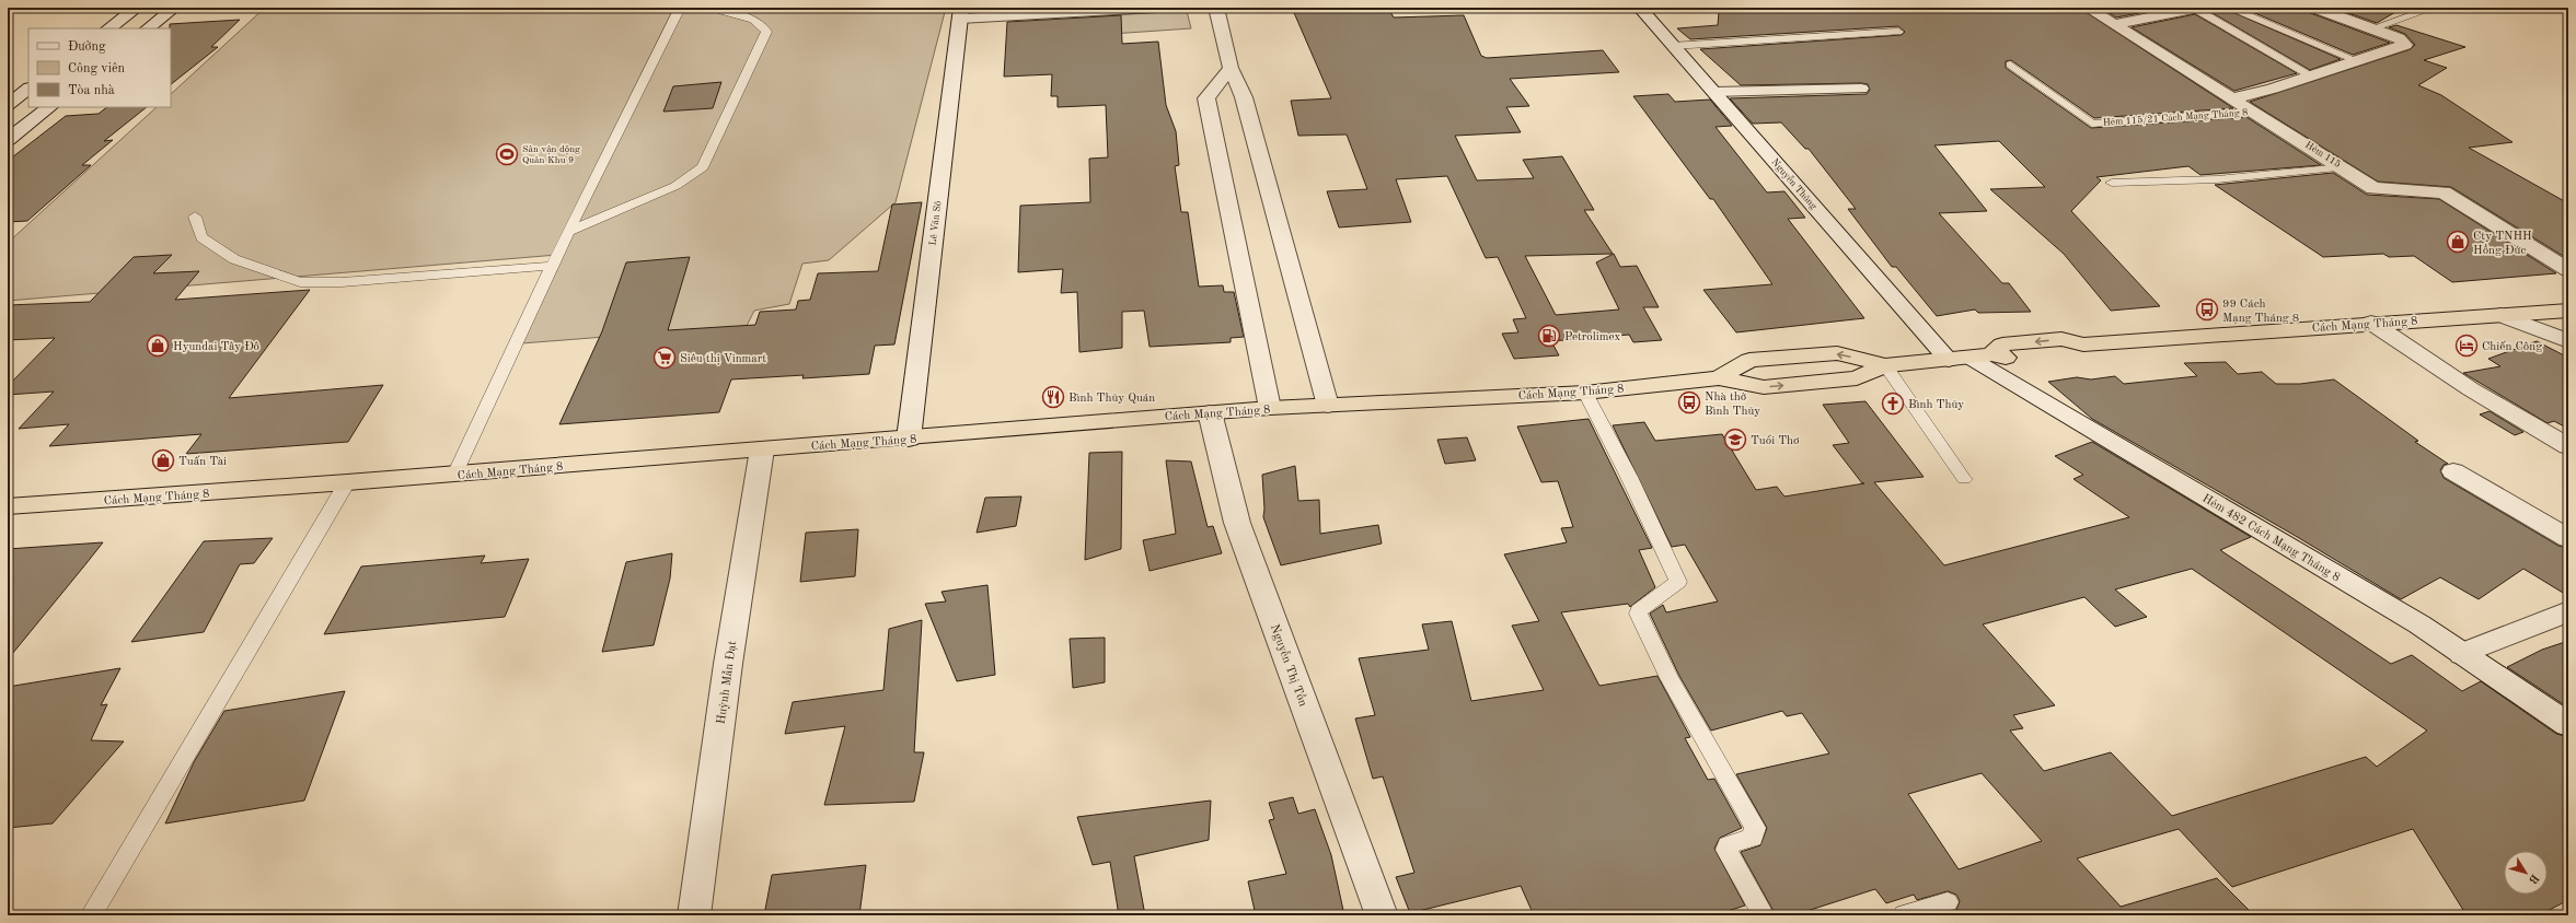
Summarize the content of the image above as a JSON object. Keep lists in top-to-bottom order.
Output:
{
  "streets": {
    "highway": ["Cách Mạng Tháng 8"],
    "street": [
      "Hẻm 115",
      "Nguyễn Thông",
      "Lê Văn Sô",
      "Hẻm 482 Cách Mạng Tháng 8",
      "Nguyễn Thị Tồn",
      "Huỳnh Mẫn Đạt"
    ],
    "lane": ["Hẻm 115/21 Cách Mạng Tháng 8"]
  },
  "crossings": [
    ["Hẻm 115/21 Cách Mạng Tháng 8", "Hẻm 115"],
    ["Nguyễn Thông", "Cách Mạng Tháng 8"],
    ["Nguyễn Thông", "Hẻm 482 Cách Mạng Tháng 8"],
    ["Lê Văn Sô", "Cách Mạng Tháng 8"],
    ["Cách Mạng Tháng 8", "Hẻm 482 Cách Mạng Tháng 8"],
    ["Cách Mạng Tháng 8", "Nguyễn Thị Tồn"],
    ["Cách Mạng Tháng 8", "Huỳnh Mẫn Đạt"]
  ],
  "places": {
    "sports": ["Sân vận động Quân Khu 9"],
    "shop": ["Cty TNHH Hồng Đức", "Hyundai Tây Đô", "Tuấn Tài"],
    "bus stop": ["99 Cách Mạng Tháng 8", "Nhà thờ Bình Thủy"],
    "fuel station": ["Petrolimex"],
    "hotel": ["Chiến Công"],
    "supermarket": ["Siêu thị Vinmart"],
    "restaurant": ["Bình Thủy Quán"],
    "church": ["Bình Thủy"],
    "school or university": ["Tuổi Thơ"]
  },
  "legend": ["Đường", "Công viên", "Tòa nhà"],
  "north": "bottom right"
}
